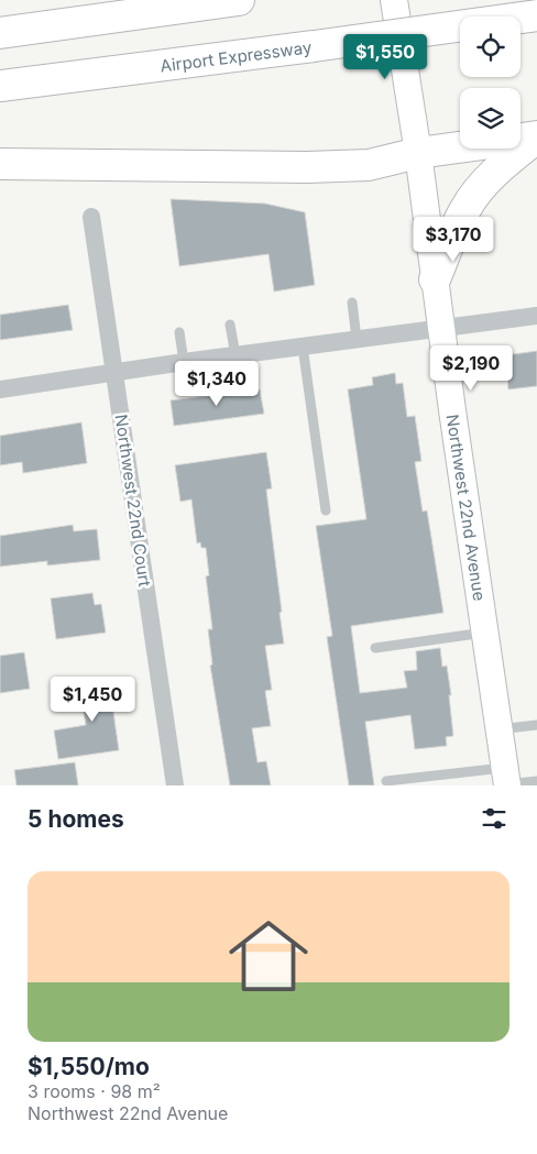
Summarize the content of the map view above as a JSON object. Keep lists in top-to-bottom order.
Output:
{
  "streets": {
    "highway": ["Airport Expressway"],
    "main road": ["Northwest 22nd Avenue"],
    "street": ["Northwest 22nd Court"]
  },
  "page": {
    "price": [
      "$1,550",
      "$3,170",
      "$2,190",
      "$1,340",
      "$1,450"
    ],
    "heading": "5 homes",
    "list": [
      {
        "name": "$1,550/mo",
        "note": "3 rooms · 98 m² · Northwest 22nd Avenue"
      }
    ]
  }
}
